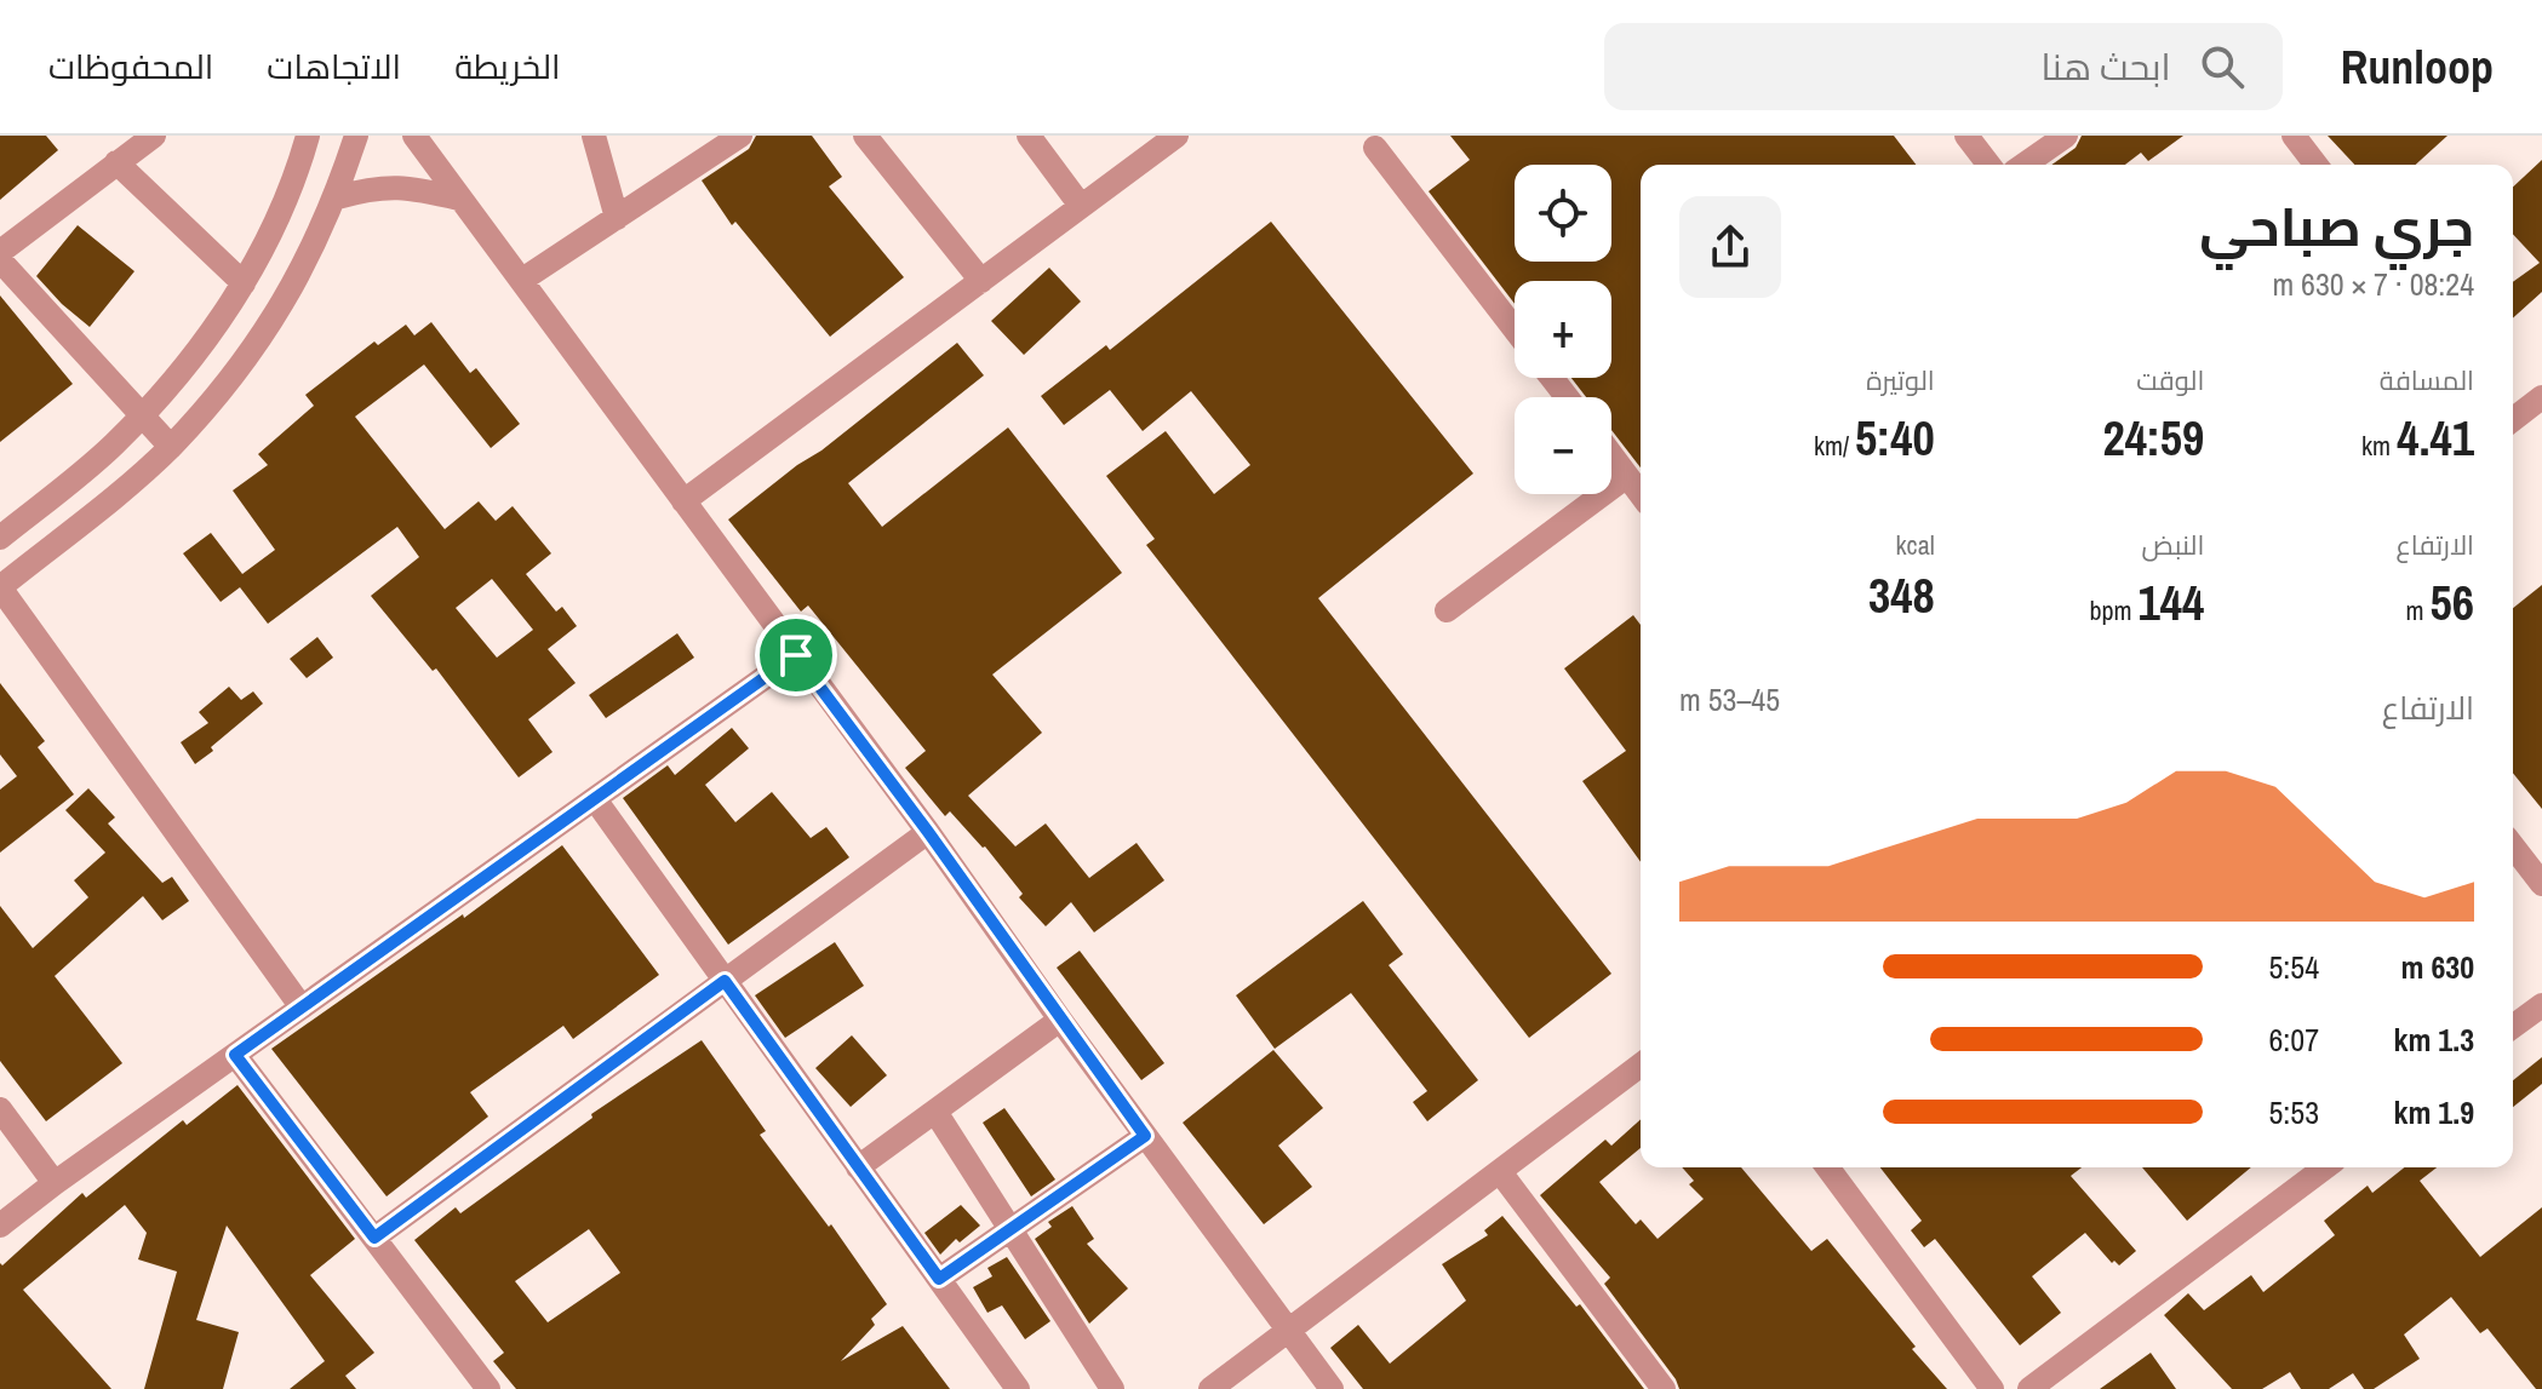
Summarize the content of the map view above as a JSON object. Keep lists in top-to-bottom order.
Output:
{
  "page": {
    "header": "Runloop",
    "search": "ابحث هنا",
    "nav": ["الخريطة", "الاتجاهات", "المحفوظات"],
    "map_buttons": ["+", "−"],
    "heading": ["جري صباحي", "08:24 · 7 × 630 m"],
    "stats": [
      ["المسافة", "4.41 km"],
      ["الوقت", "24:59"],
      ["الوتيرة", "5:40 /km"],
      ["الارتفاع", "56 m"],
      ["النبض", "144 bpm"],
      ["kcal", "348"]
    ],
    "chart": ["الارتفاع", "45–53 m"],
    "list": [
      {
        "name": "630 m",
        "note": "5:54"
      },
      {
        "name": "1.3 km",
        "note": "6:07"
      },
      {
        "name": "1.9 km",
        "note": "5:53"
      }
    ]
  }
}
